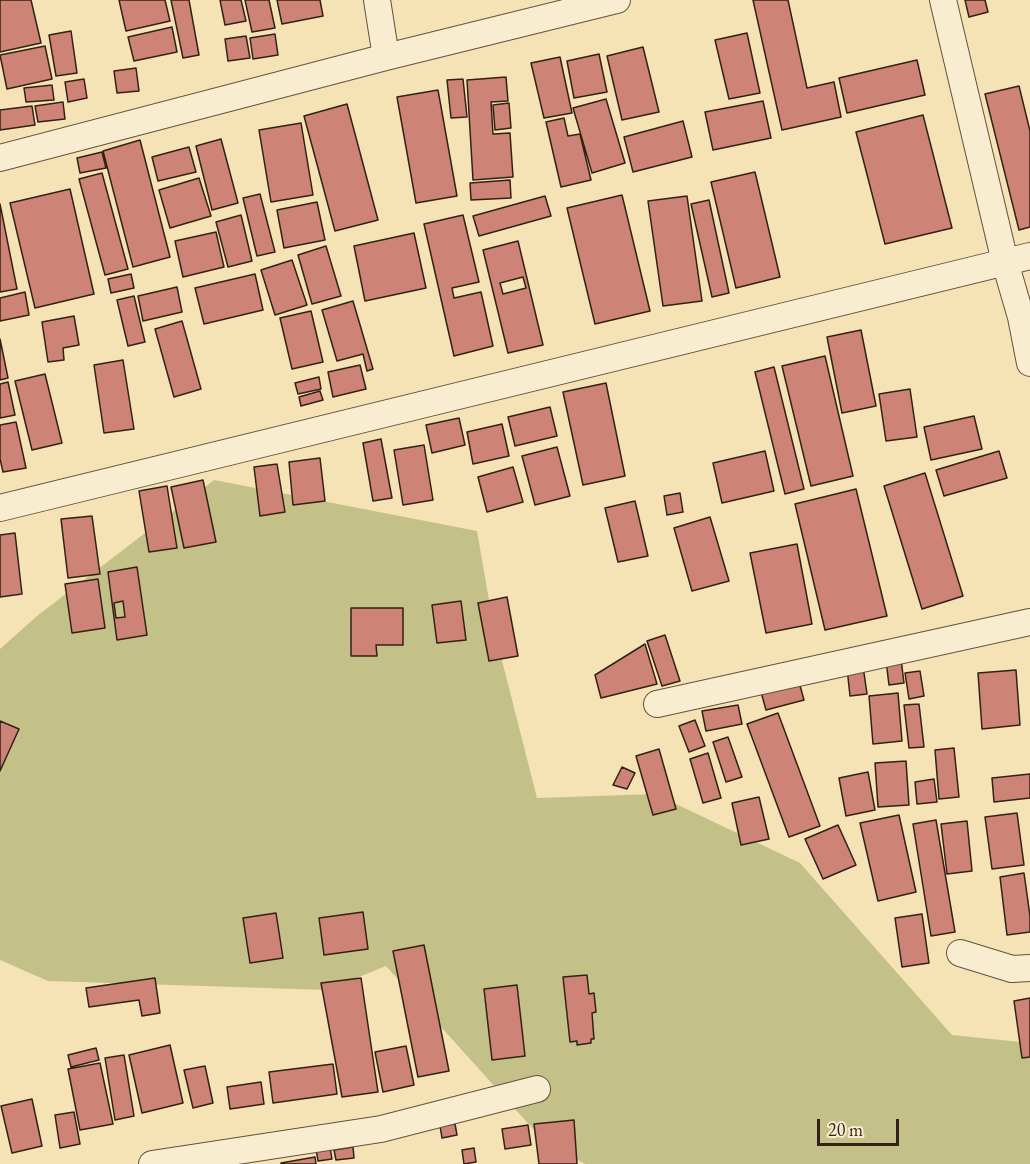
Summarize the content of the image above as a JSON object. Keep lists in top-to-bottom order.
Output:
{
  "scale_bar": "20 m"
}
